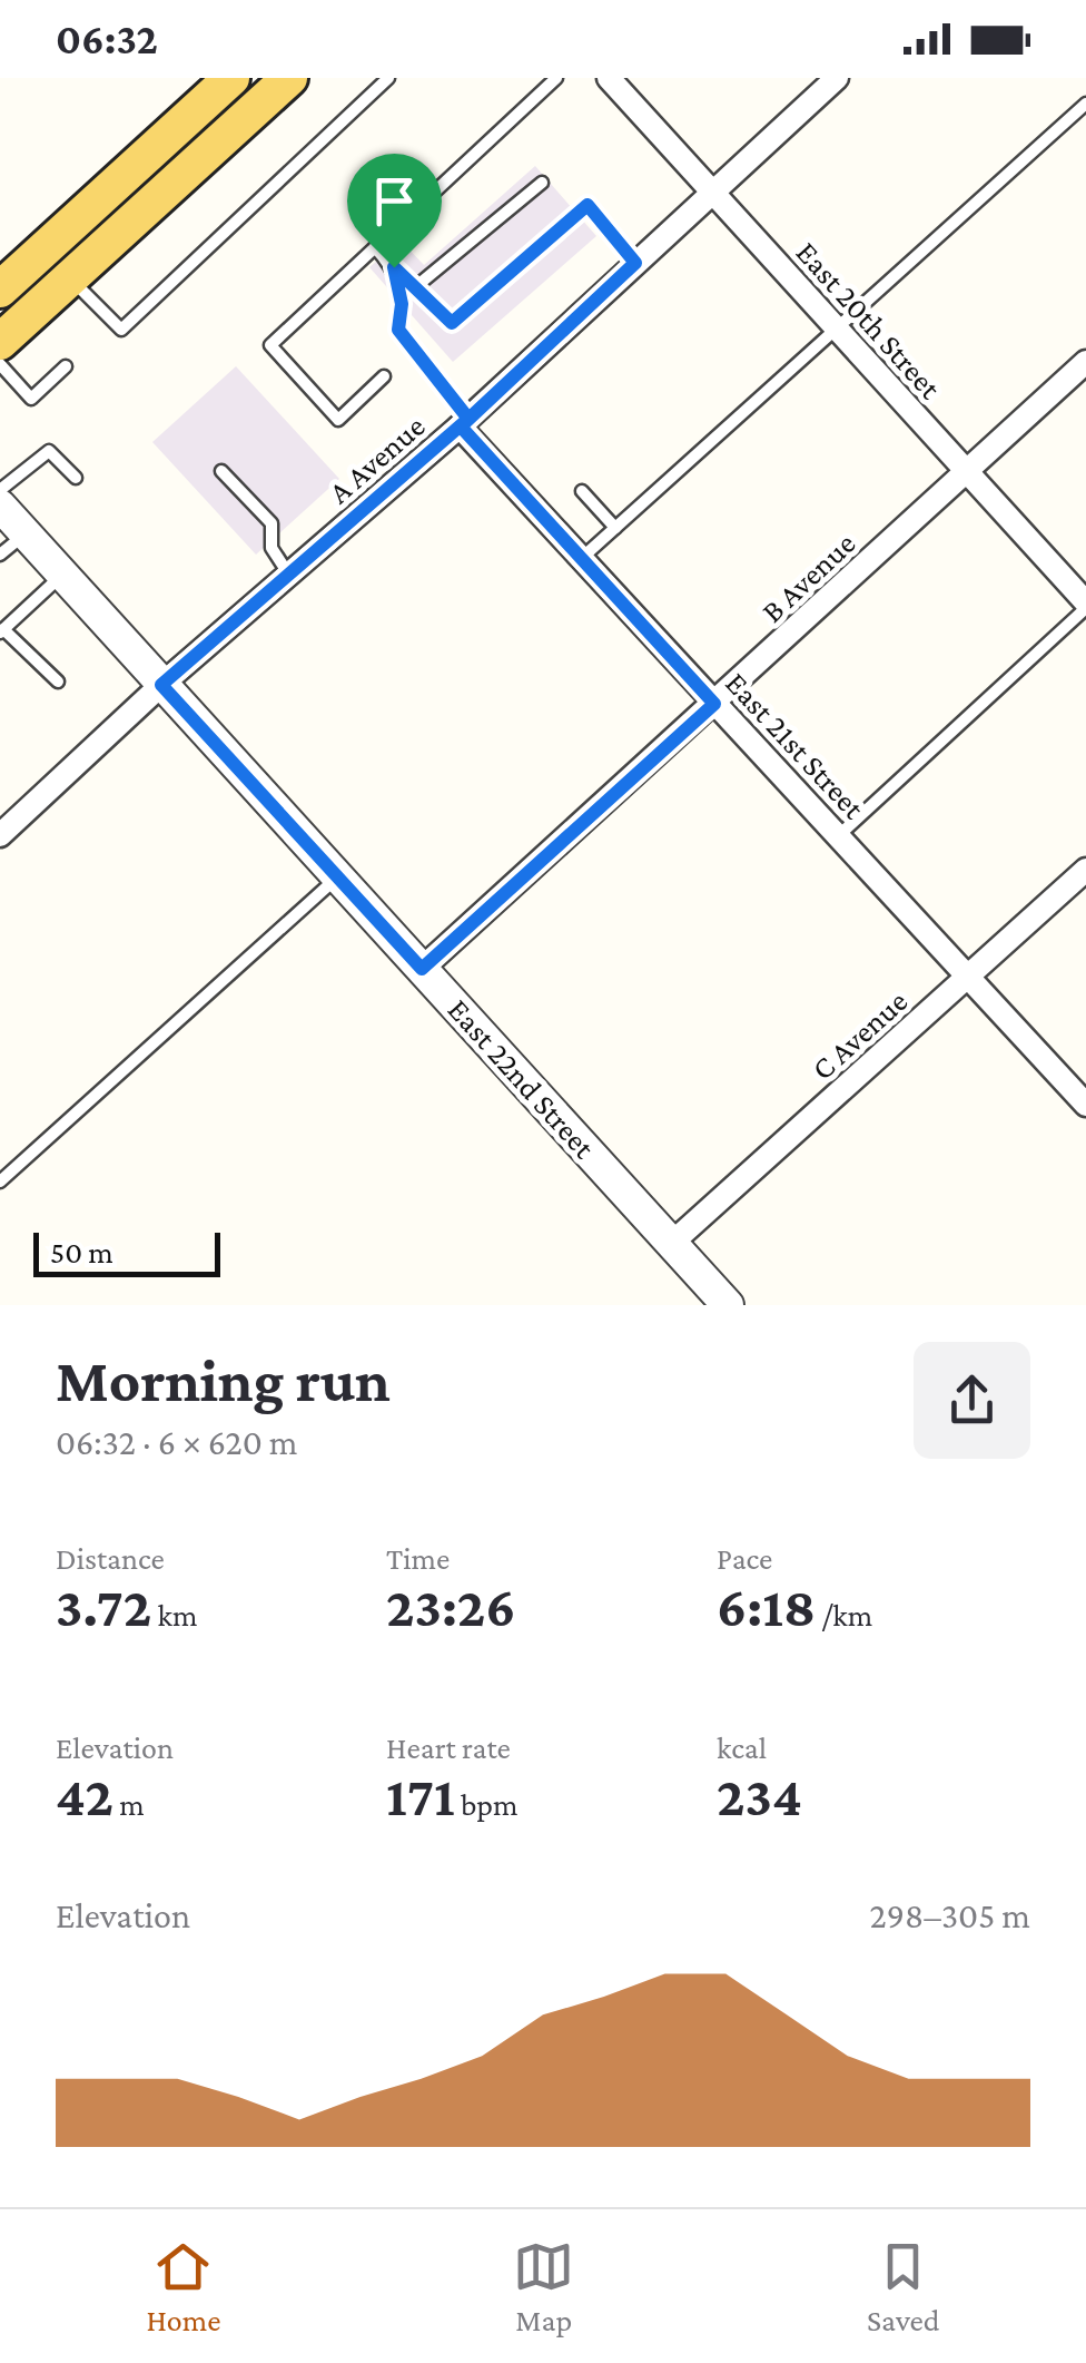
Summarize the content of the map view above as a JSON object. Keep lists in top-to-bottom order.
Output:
{
  "streets": {
    "street": [
      "East 20th Street",
      "A Avenue",
      "B Avenue",
      "East 21st Street",
      "C Avenue",
      "East 22nd Street"
    ]
  },
  "crossings": [
    ["East 20th Street", "A Avenue"],
    ["East 20th Street", "B Avenue"],
    ["A Avenue", "East 21st Street"],
    ["A Avenue", "East 22nd Street"],
    ["B Avenue", "East 21st Street"],
    ["B Avenue", "East 22nd Street"],
    ["East 21st Street", "C Avenue"],
    ["C Avenue", "East 22nd Street"]
  ],
  "scale_bar": "50 m",
  "page": {
    "status": "06:32",
    "scale": "50 m",
    "heading": ["Morning run", "06:32 · 6 × 620 m"],
    "stats": [
      ["Distance", "3.72 km"],
      ["Time", "23:26"],
      ["Pace", "6:18 /km"],
      ["Elevation", "42 m"],
      ["Heart rate", "171 bpm"],
      ["kcal", "234"]
    ],
    "chart": ["Elevation", "298–305 m"],
    "tabs": ["Home", "Map", "Saved"]
  }
}
